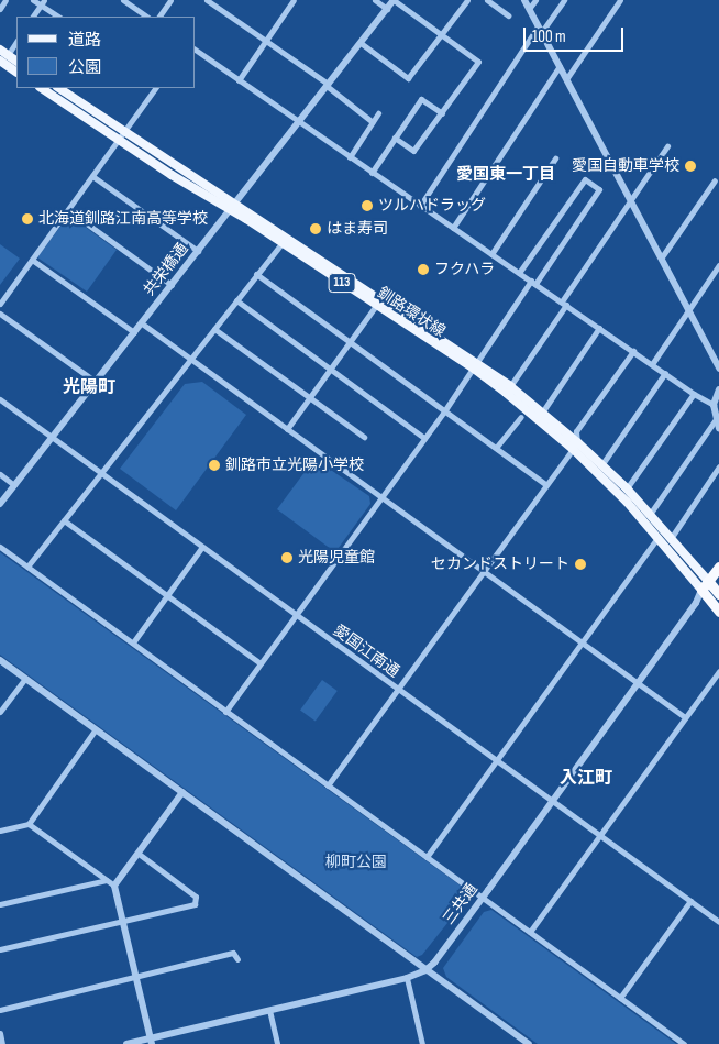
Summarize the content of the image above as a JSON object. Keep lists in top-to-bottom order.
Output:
{
  "streets": {
    "main road": ["113", "釧路環状線"],
    "street": ["共栄橋通", "愛国江南通", "三共通"]
  },
  "crossings": [
    ["共栄橋通", "釧路環状線"],
    ["共栄橋通", "愛国江南通"],
    ["釧路環状線", "三共通"],
    ["愛国江南通", "三共通"]
  ],
  "districts": ["愛国東一丁目", "光陽町", "入江町"],
  "parks": ["柳町公園"],
  "places": [
    "愛国自動車学校",
    "ツルハドラッグ",
    "北海道釧路江南高等学校",
    "はま寿司",
    "フクハラ",
    "釧路市立光陽小学校",
    "光陽児童館",
    "セカンドストリート"
  ],
  "legend": ["道路", "公園"],
  "scale_bar": "100 m"
}
